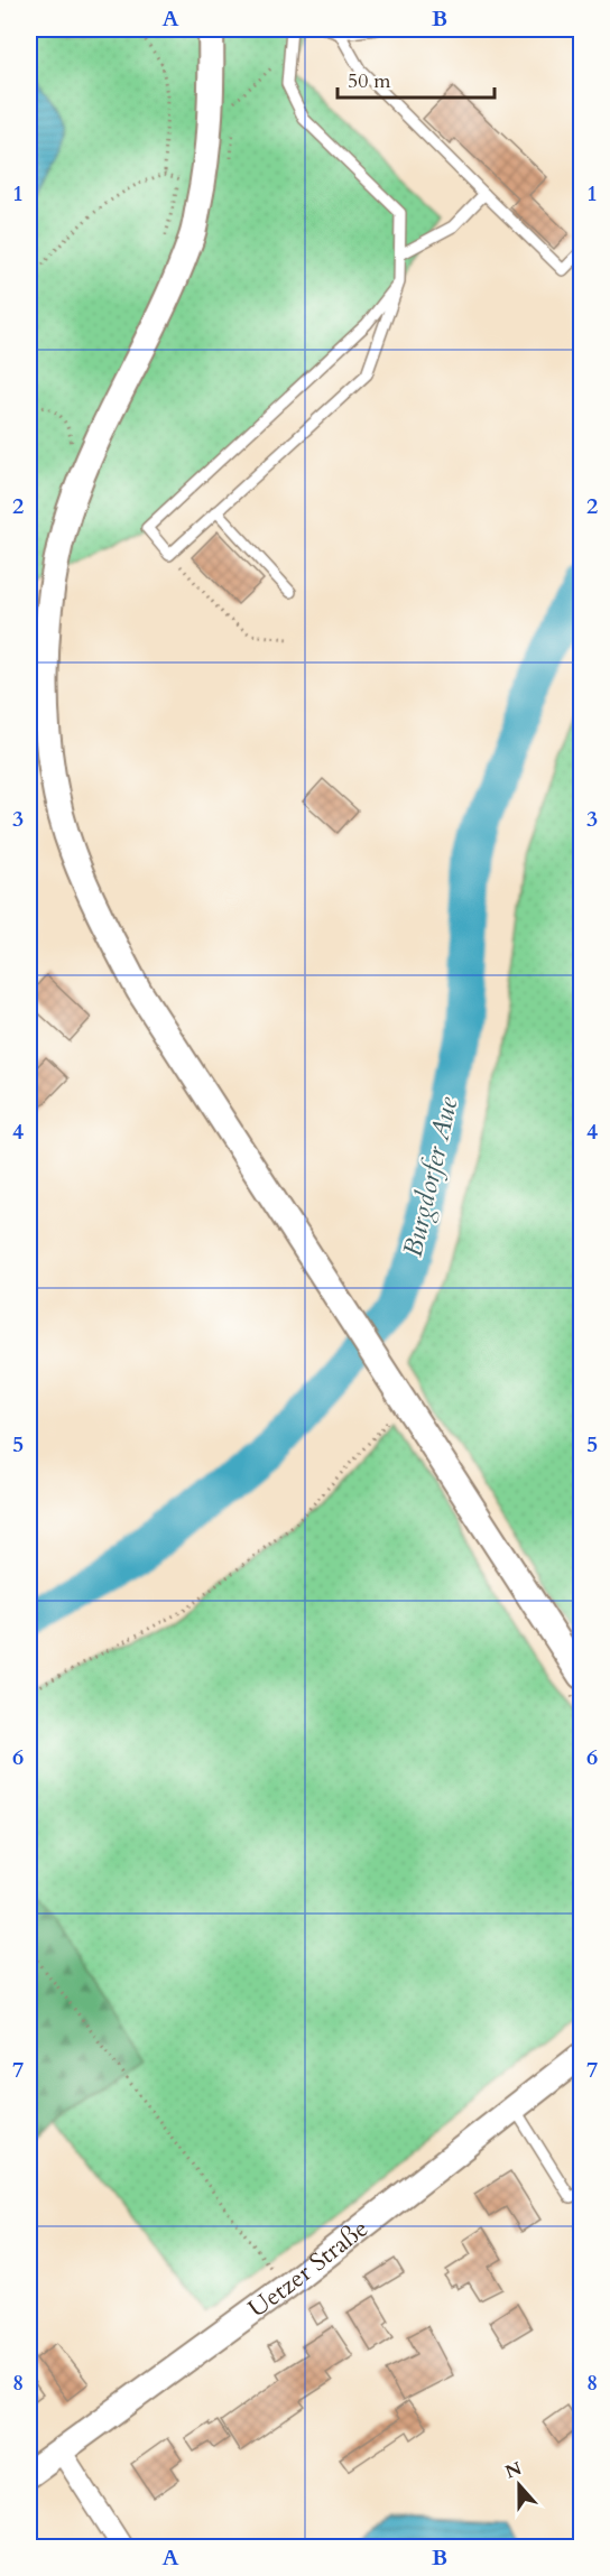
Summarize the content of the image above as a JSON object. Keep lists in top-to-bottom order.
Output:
{
  "streets": {
    "street": ["Uetzer Straße"]
  },
  "water": ["Burgdorfer Aue"],
  "scale_bar": "50 m",
  "north": "top",
  "grid": {
    "columns": ["A", "B"],
    "rows": [
      "1",
      "2",
      "3",
      "4",
      "5",
      "6",
      "7",
      "8"
    ]
  }
}
